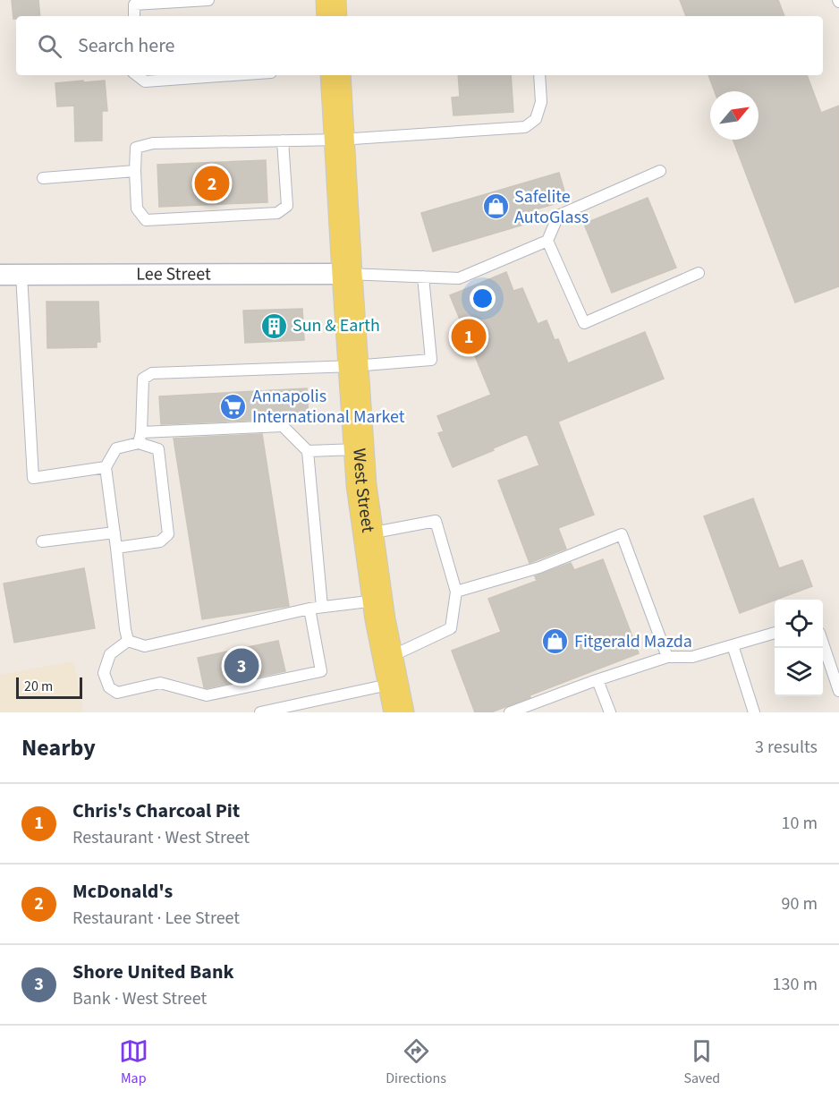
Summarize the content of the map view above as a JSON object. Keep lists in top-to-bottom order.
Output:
{
  "streets": {
    "main road": ["West Street"],
    "street": ["Lee Street"]
  },
  "crossings": [
    ["Lee Street", "West Street"]
  ],
  "places": {
    "shop": ["Safelite AutoGlass", "Fitgerald Mazda"],
    "building": ["Sun & Earth"],
    "supermarket": ["Annapolis International Market"]
  },
  "scale_bar": "20 m",
  "north": "top right",
  "page": {
    "search": "Search here",
    "pins": ["2", "1", "3"],
    "scale": "20 m",
    "heading": ["Nearby", "3 results"],
    "list": [
      {
        "mark": "1",
        "name": "Chris's Charcoal Pit",
        "note": "Restaurant · West Street",
        "value": "10 m"
      },
      {
        "mark": "2",
        "name": "McDonald's",
        "note": "Restaurant · Lee Street",
        "value": "90 m"
      },
      {
        "mark": "3",
        "name": "Shore United Bank",
        "note": "Bank · West Street",
        "value": "130 m"
      }
    ],
    "nav": ["Map", "Directions", "Saved"]
  }
}
